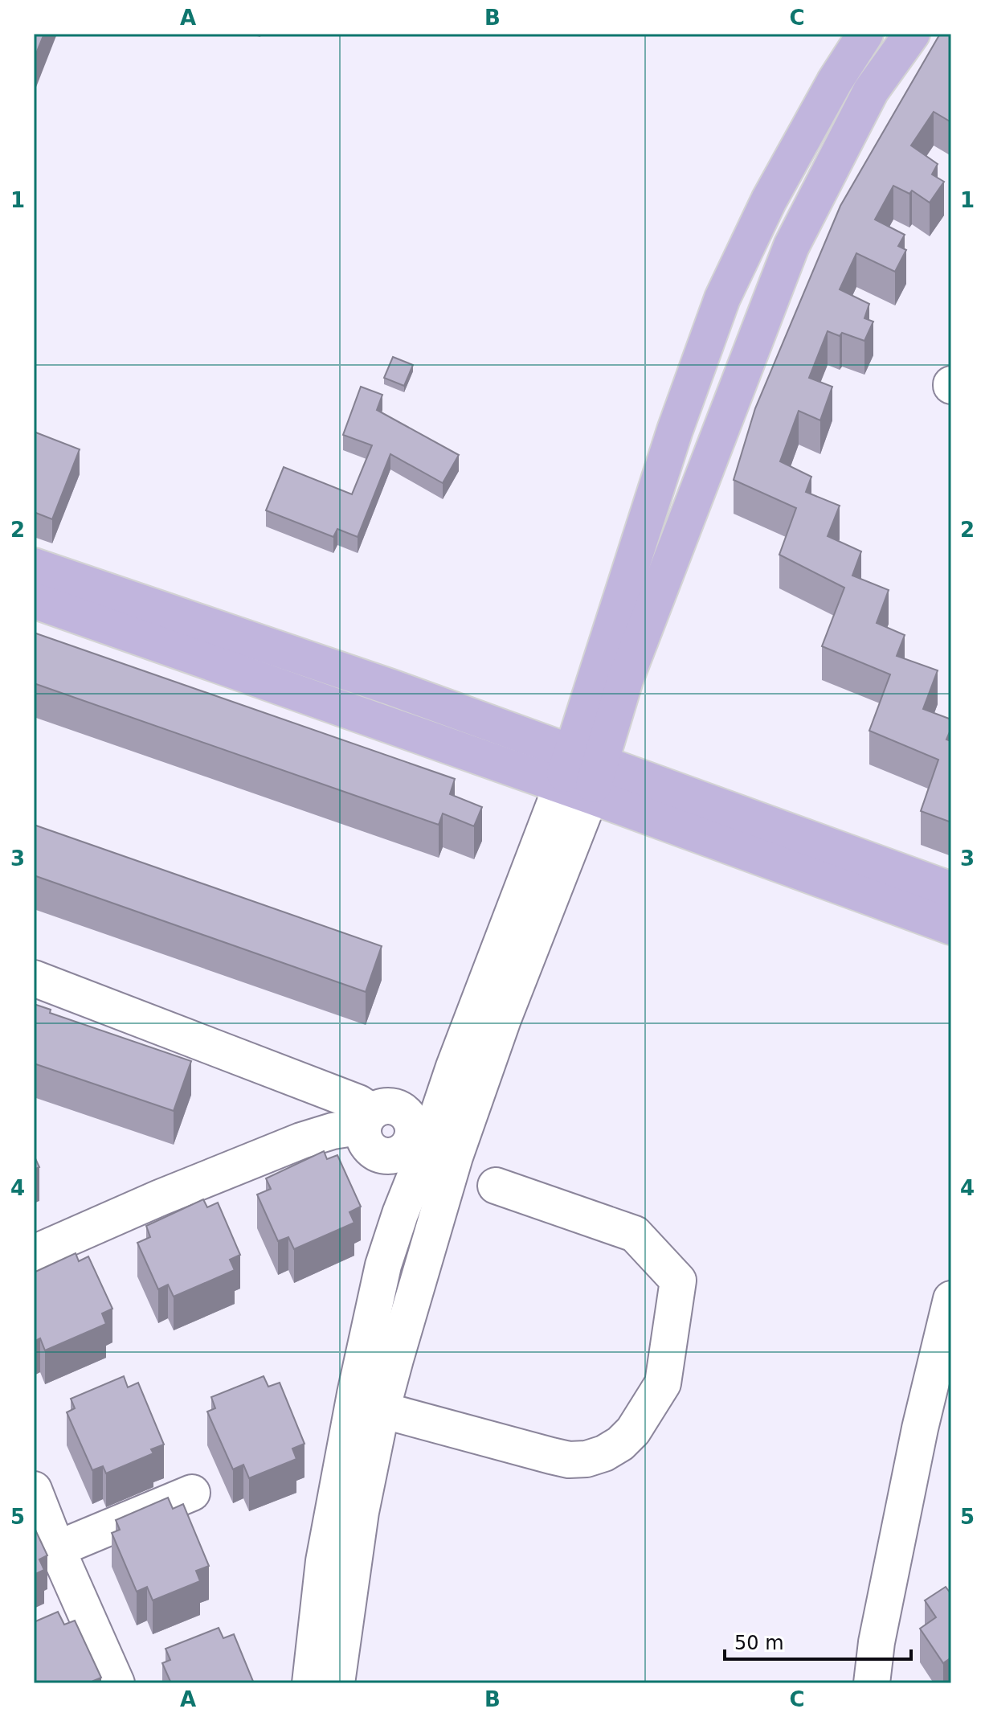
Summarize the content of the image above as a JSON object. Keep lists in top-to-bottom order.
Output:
{
  "scale_bar": "50 m",
  "grid": {
    "columns": ["A", "B", "C"],
    "rows": [
      "1",
      "2",
      "3",
      "4",
      "5"
    ]
  }
}
